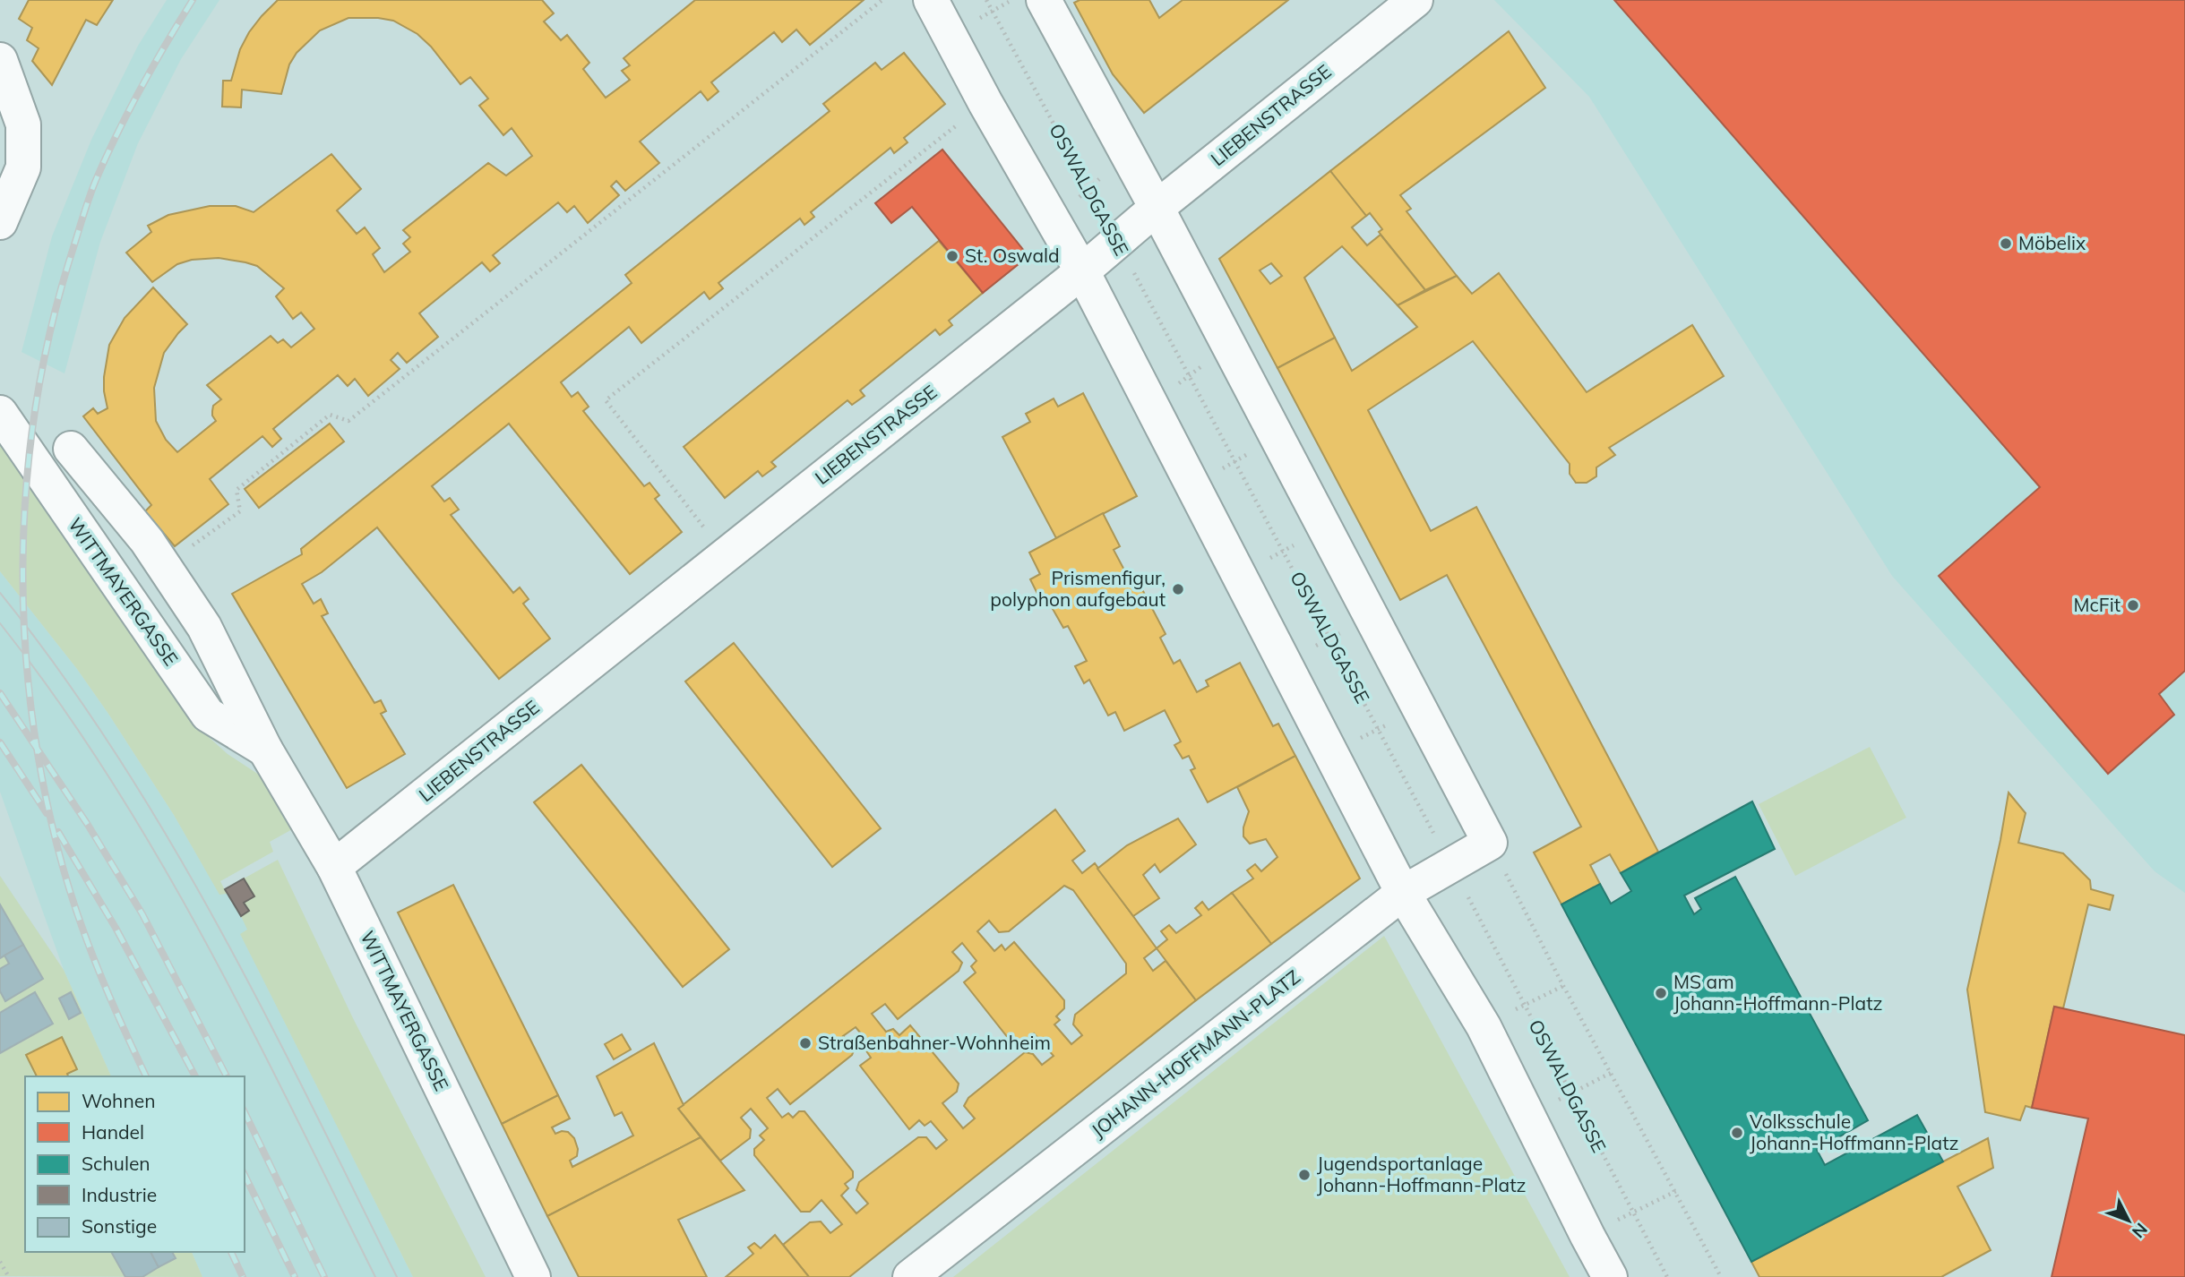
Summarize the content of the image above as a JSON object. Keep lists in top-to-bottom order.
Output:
{
  "streets": {
    "street": ["LIEBENSTRASSE", "WITTMAYERGASSE", "JOHANN-HOFFMANN-PLATZ"],
    "path": ["OSWALDGASSE"]
  },
  "crossings": [
    ["LIEBENSTRASSE", "OSWALDGASSE"],
    ["LIEBENSTRASSE", "WITTMAYERGASSE"],
    ["OSWALDGASSE", "JOHANN-HOFFMANN-PLATZ"]
  ],
  "places": [
    "Möbelix",
    "St. Oswald",
    "Prismenfigur, polyphon aufgebaut",
    "McFit",
    "MS am Johann-Hoffmann-Platz",
    "Straßenbahner-Wohnheim",
    "Volksschule Johann-Hoffmann-Platz",
    "Jugendsportanlage Johann-Hoffmann-Platz"
  ],
  "legend": [
    "Wohnen",
    "Handel",
    "Schulen",
    "Industrie",
    "Sonstige"
  ],
  "north": "bottom right"
}
